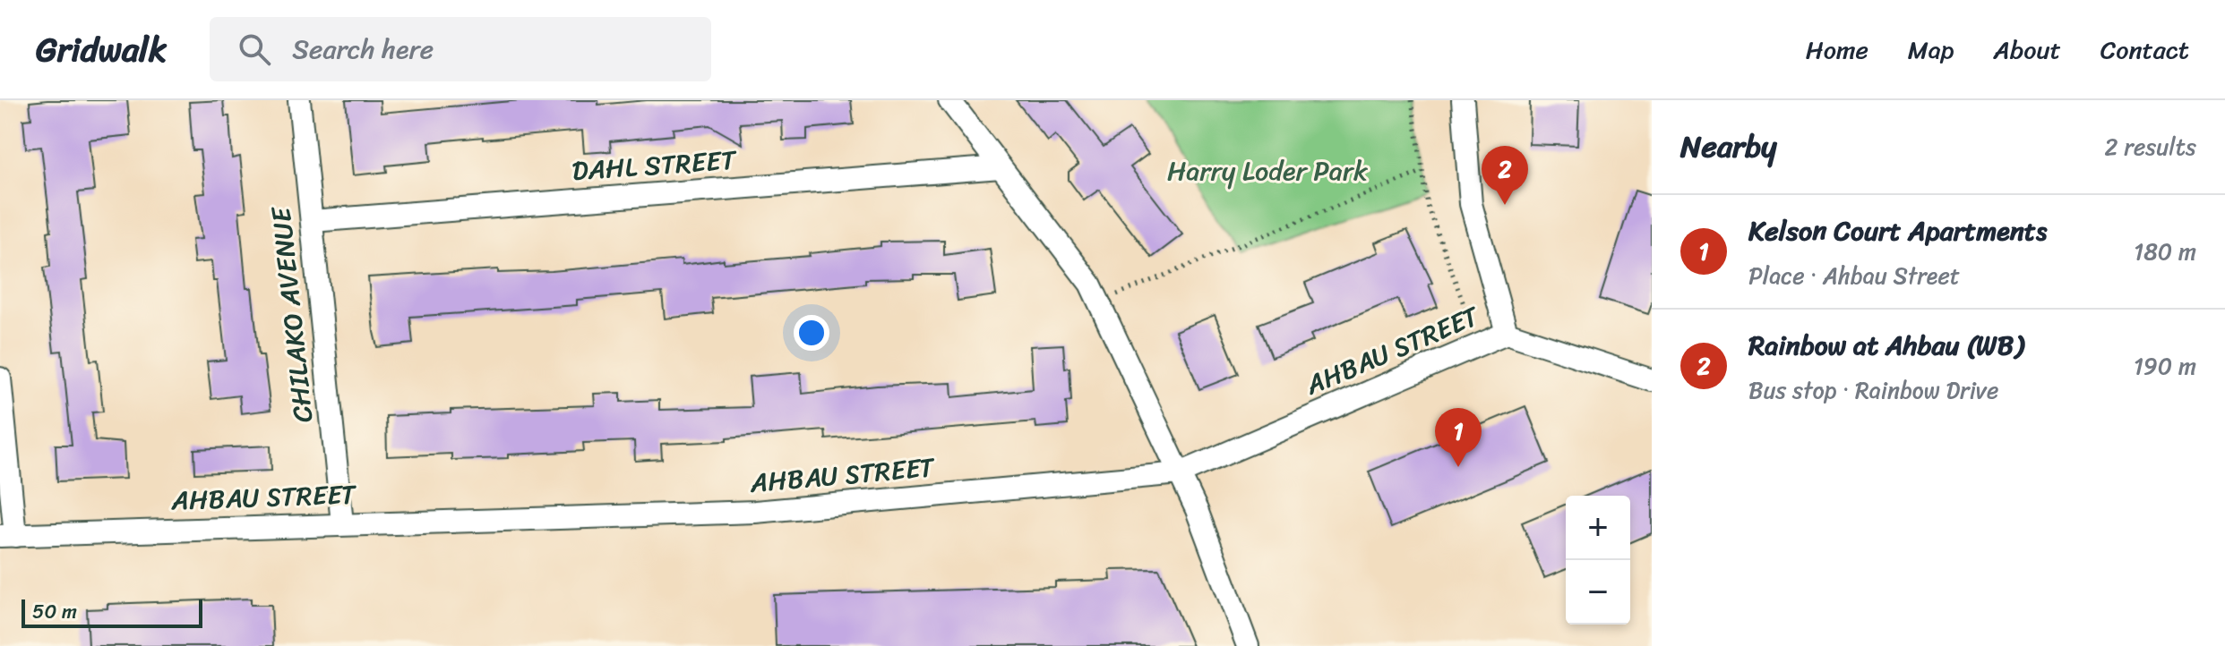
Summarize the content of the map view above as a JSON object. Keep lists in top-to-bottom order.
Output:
{
  "streets": {
    "street": ["DAHL STREET", "CHILAKO AVENUE", "AHBAU STREET"]
  },
  "crossings": [
    ["DAHL STREET", "CHILAKO AVENUE"],
    ["CHILAKO AVENUE", "AHBAU STREET"]
  ],
  "parks": ["Harry Loder Park"],
  "scale_bar": "50 m",
  "page": {
    "header": "Gridwalk",
    "search": "Search here",
    "nav": [
      "Home",
      "Map",
      "About",
      "Contact"
    ],
    "heading": ["Nearby", "2 results"],
    "pins": ["2", "1"],
    "list": [
      {
        "mark": "1",
        "name": "Kelson Court Apartments",
        "note": "Place · Ahbau Street",
        "value": "180 m"
      },
      {
        "mark": "2",
        "name": "Rainbow at Ahbau (WB)",
        "note": "Bus stop · Rainbow Drive",
        "value": "190 m"
      }
    ],
    "map_buttons": ["+", "−"],
    "scale": "50 m"
  }
}
